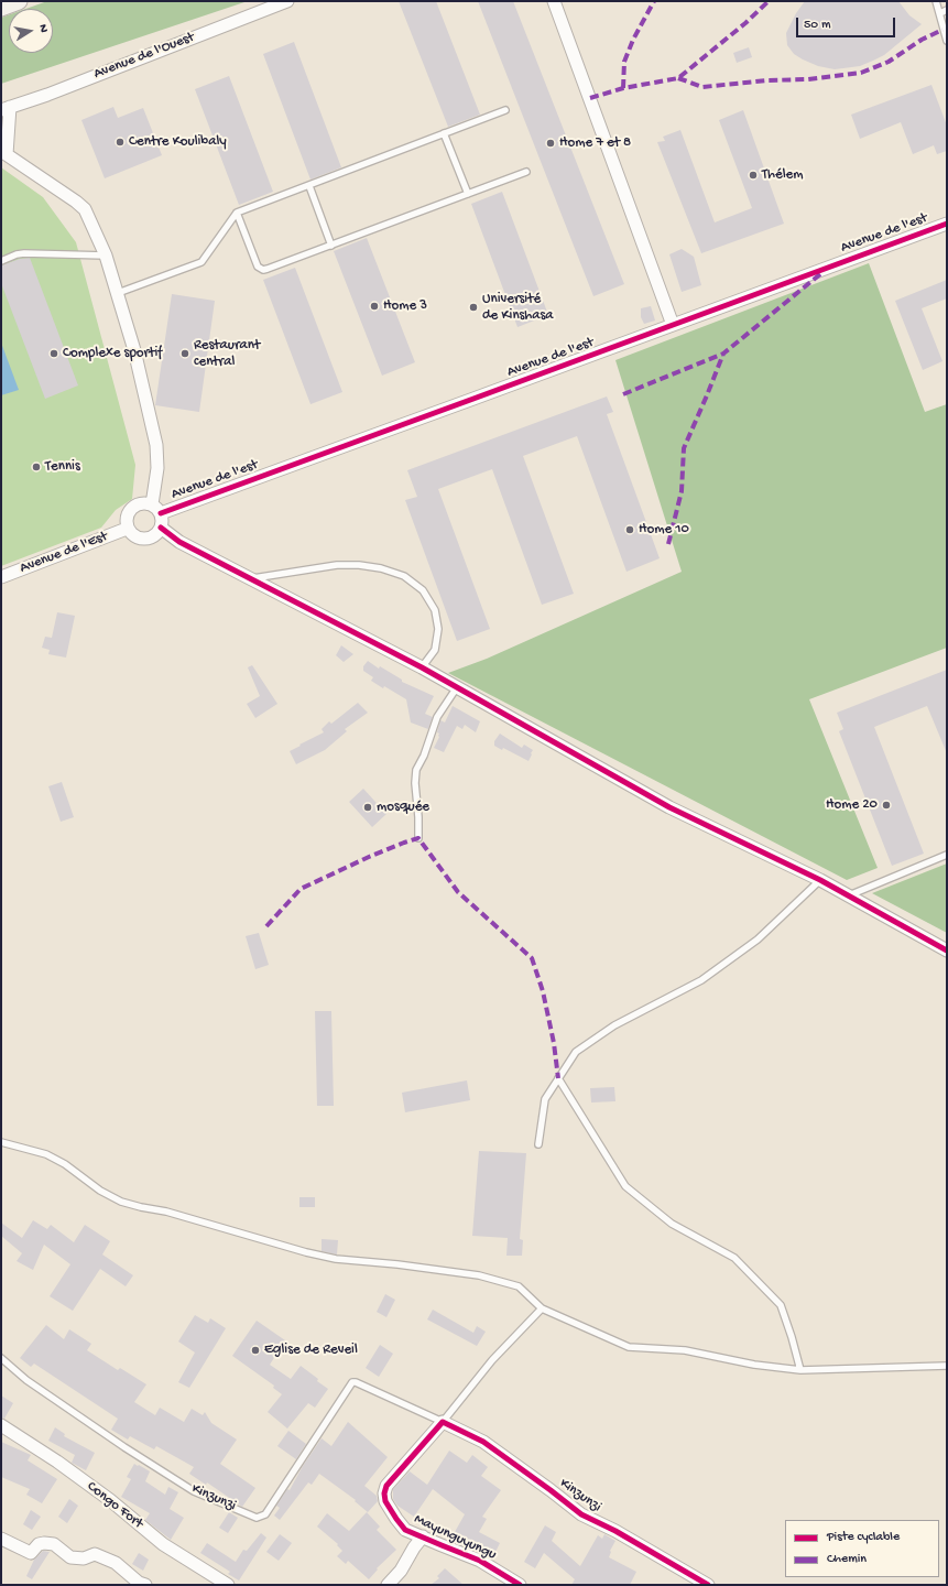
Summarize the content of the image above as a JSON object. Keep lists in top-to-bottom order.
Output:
{
  "streets": {
    "street": [
      "Avenue de l'Ouest",
      "Avenue de l'est",
      "Avenue de l'Est",
      "Kinzunzi",
      "Congo Fort",
      "Mayunguyungu"
    ]
  },
  "crossings": [
    ["Avenue de l'est", "Avenue de l'Est"],
    ["Kinzunzi", "Mayunguyungu"]
  ],
  "places": [
    "Centre Koulibaly",
    "Home 7 et 8",
    "Thélem",
    "Home 3",
    "Université de Kinshasa",
    "Complexe sportif",
    "Restaurant central",
    "Tennis",
    "Home 10",
    "Home 20",
    "mosquée",
    "Eglise de Reveil"
  ],
  "legend": ["Piste cyclable", "Chemin"],
  "scale_bar": "50 m",
  "north": "right"
}
